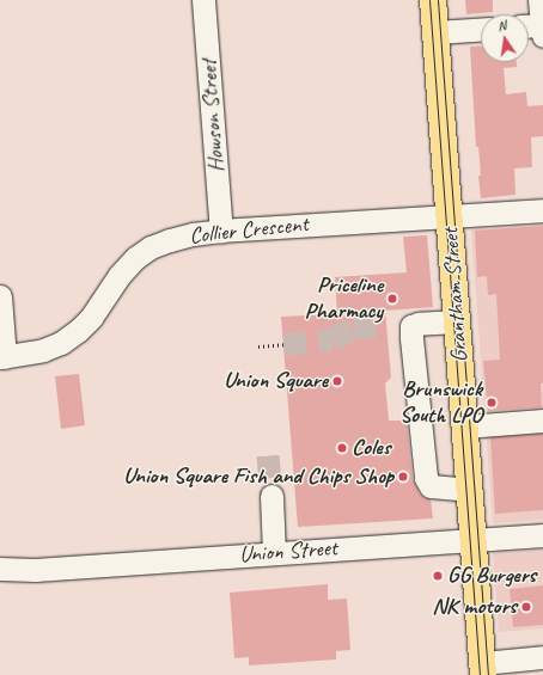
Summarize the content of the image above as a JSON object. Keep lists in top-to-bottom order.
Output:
{
  "streets": {
    "main road": ["Grantham Street"],
    "street": ["Howson Street", "Collier Crescent", "Union Street"]
  },
  "crossings": [
    ["Howson Street", "Collier Crescent"],
    ["Collier Crescent", "Grantham Street"],
    ["Grantham Street", "Union Street"]
  ],
  "places": [
    "Priceline Pharmacy",
    "Union Square",
    "Brunswick South LPO",
    "Coles",
    "Union Square Fish and Chips Shop",
    "GG Burgers",
    "NK motors"
  ],
  "north": "top"
}
